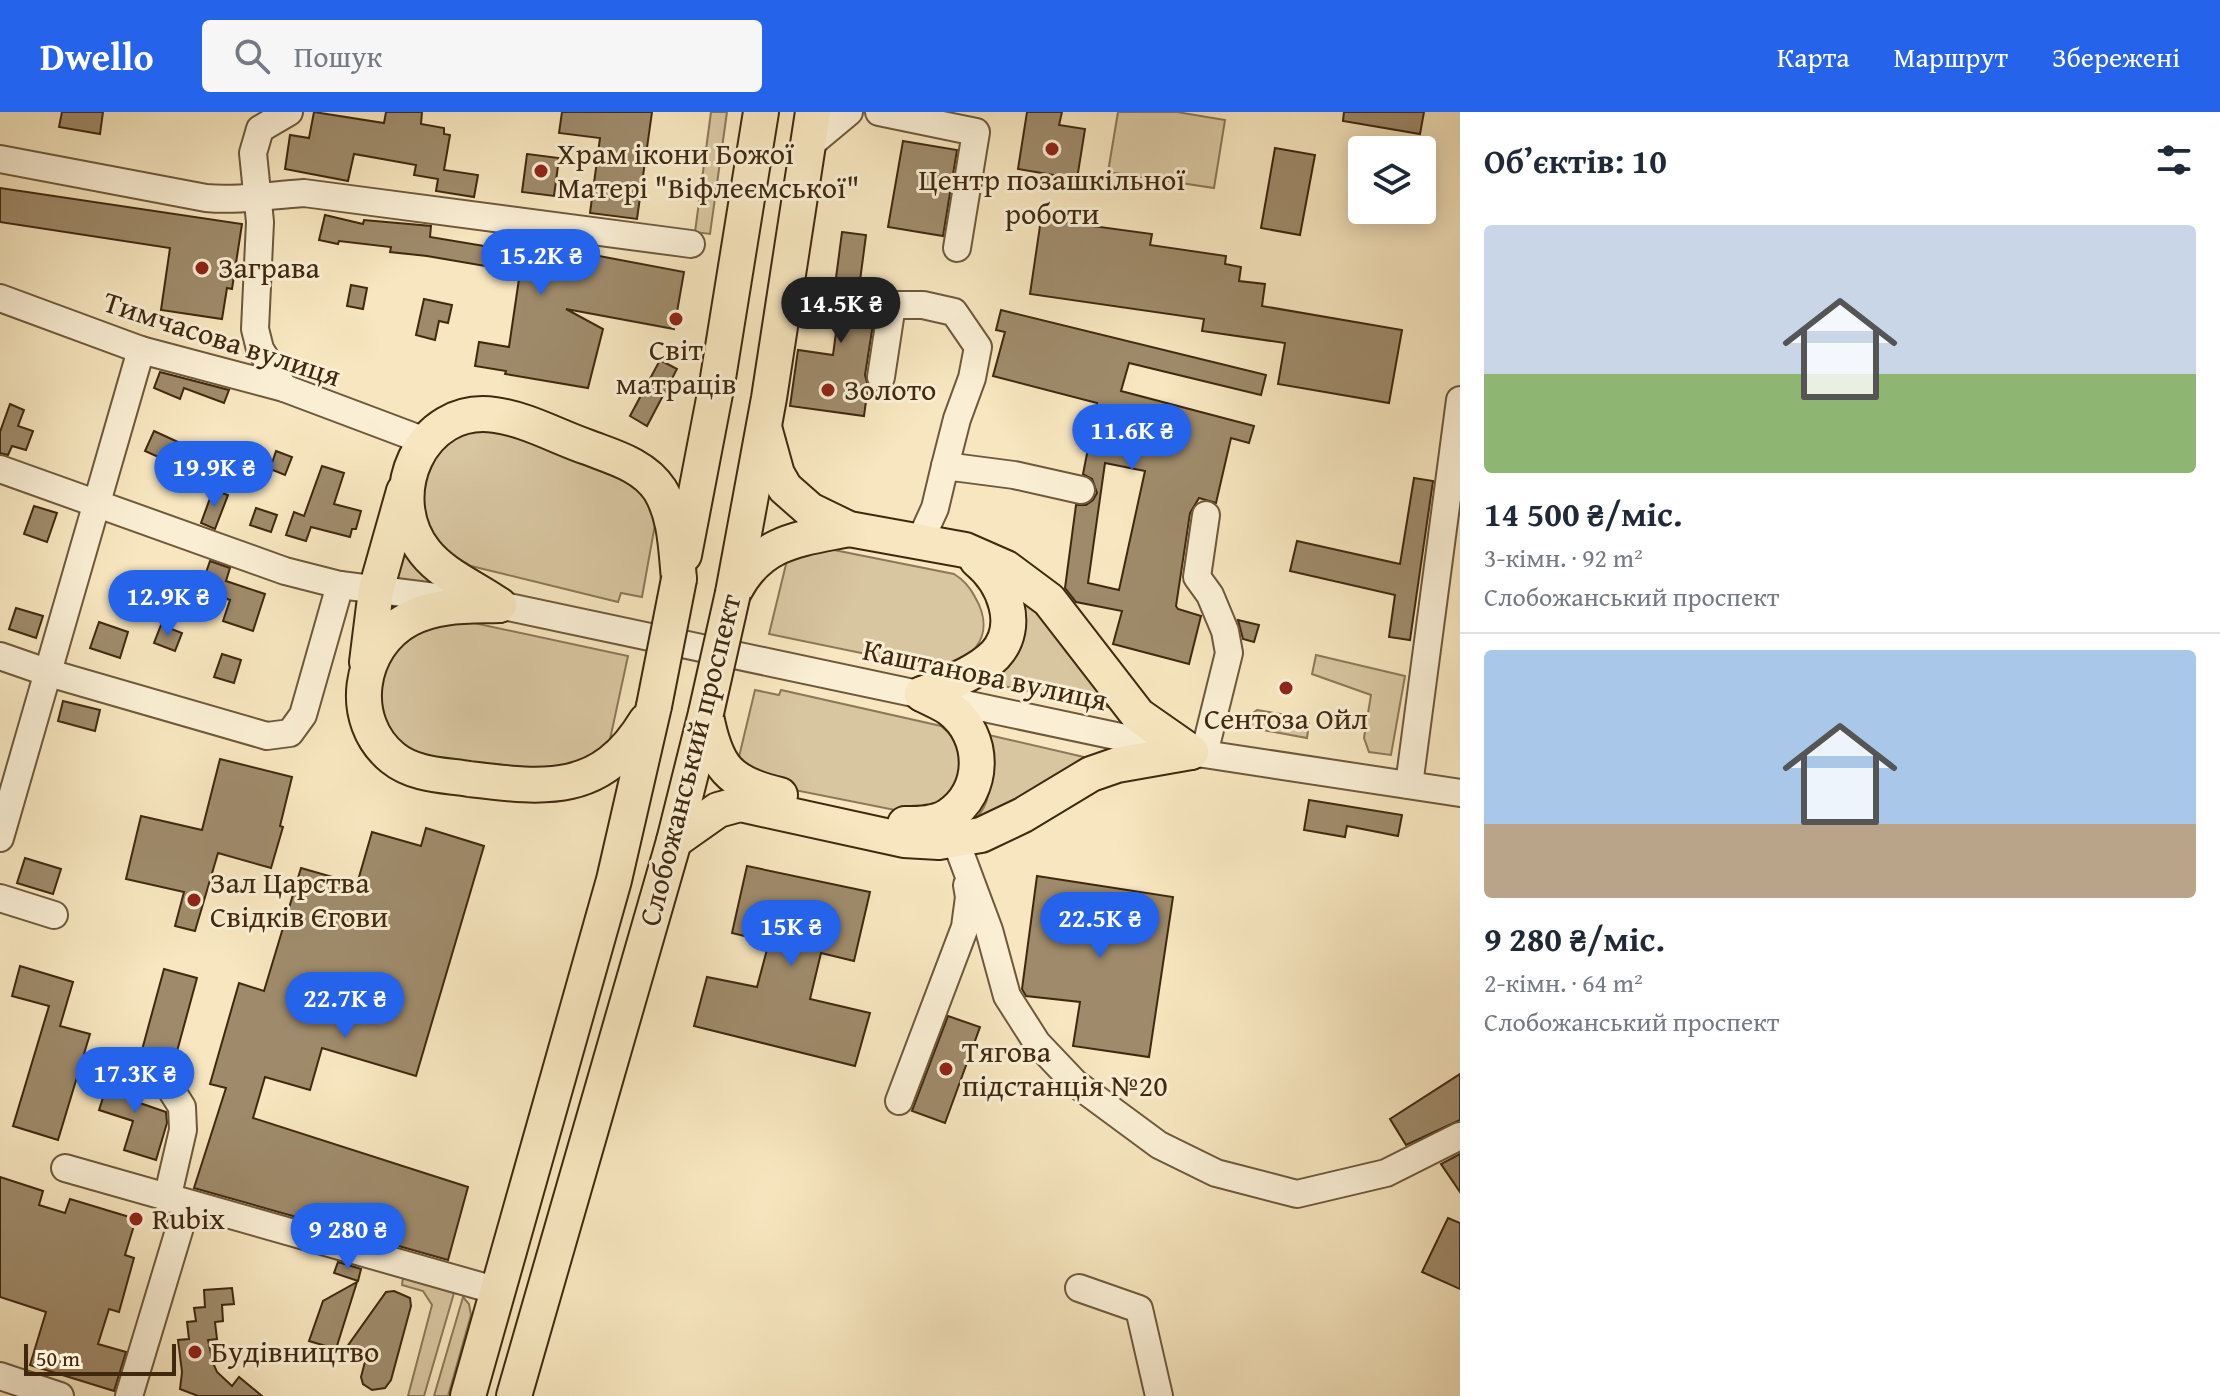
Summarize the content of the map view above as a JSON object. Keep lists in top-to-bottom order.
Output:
{
  "streets": {
    "main road": ["Слобожанський проспект"],
    "street": ["Тимчасова вулиця", "Каштанова вулиця"]
  },
  "places": [
    "Центр позашкільної роботи",
    "Храм ікони Божої Матері \"Віфлеємської\"",
    "Заграва",
    "Світ матраців",
    "Золото",
    "Сентоза Ойл",
    "Зал Царства Свідків Єгови",
    "Тягова пiдстанцiя №20",
    "Rubix",
    "Будівництво"
  ],
  "scale_bar": "50 m",
  "page": {
    "header": "Dwello",
    "search": "Пошук",
    "nav": ["Карта", "Маршрут", "Збережені"],
    "heading": "Об’єктів: 10",
    "list": [
      {
        "name": "14 500 ₴/міс.",
        "note": "3-кімн. · 92 m² · Слобожанський проспект"
      },
      {
        "name": "9 280 ₴/міс.",
        "note": "2-кімн. · 64 m² · Слобожанський проспект"
      }
    ],
    "price": [
      "15.2K ₴",
      "14.5K ₴",
      "11.6K ₴",
      "19.9K ₴",
      "12.9K ₴",
      "22.5K ₴",
      "15K ₴",
      "22.7K ₴",
      "17.3K ₴",
      "9 280 ₴"
    ],
    "scale": "50 m"
  }
}
